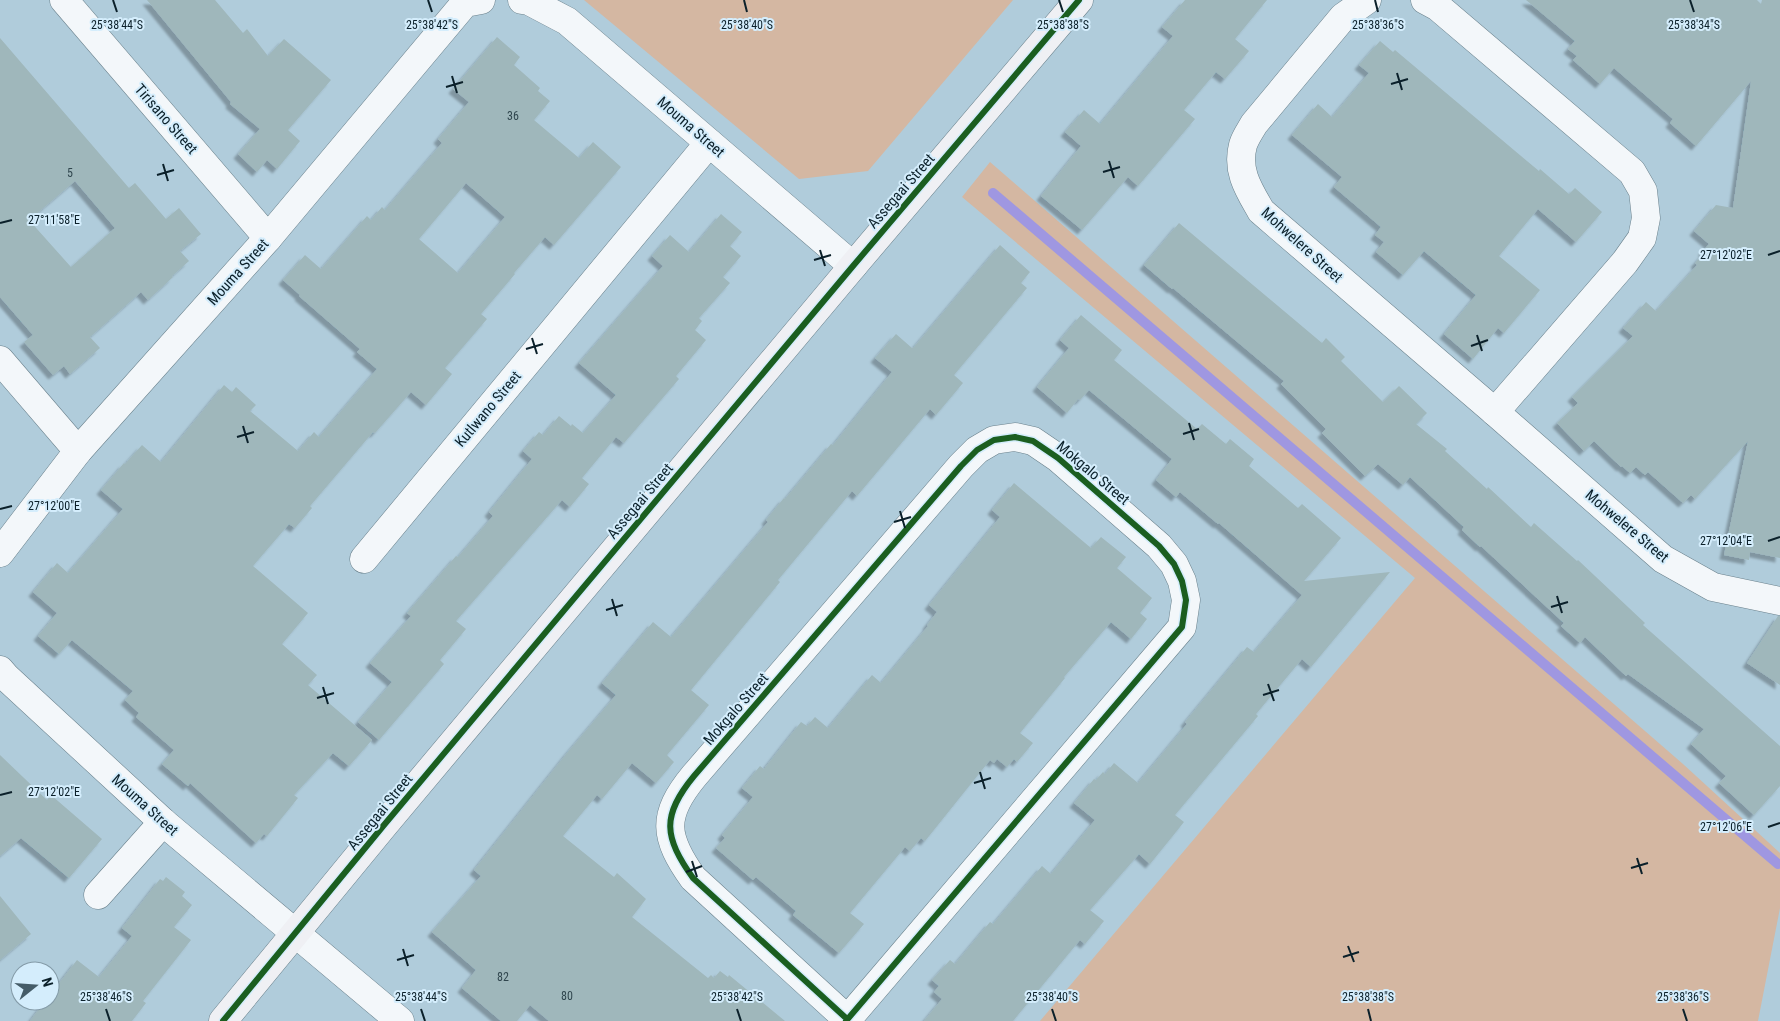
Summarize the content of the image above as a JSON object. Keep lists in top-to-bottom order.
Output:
{
  "streets": {
    "street": [
      "Tirisano Street",
      "Mouma Street",
      "Assegaai Street",
      "Mohwelere Street",
      "Kutlwano Street",
      "Mokgalo Street"
    ]
  },
  "crossings": [
    ["Tirisano Street", "Mouma Street"],
    ["Mouma Street", "Assegaai Street"],
    ["Mouma Street", "Kutlwano Street"]
  ],
  "house_numbers": [
    "36",
    "5",
    "82",
    "80"
  ],
  "north": "right",
  "coordinates": [
    "25°38'44\"S",
    "25°38'42\"S",
    "25°38'40\"S",
    "25°38'38\"S",
    "25°38'36\"S",
    "25°38'34\"S",
    "27°11'58\"E",
    "27°12'02\"E",
    "27°12'00\"E",
    "27°12'04\"E",
    "27°12'06\"E",
    "25°38'46\"S"
  ]
}
